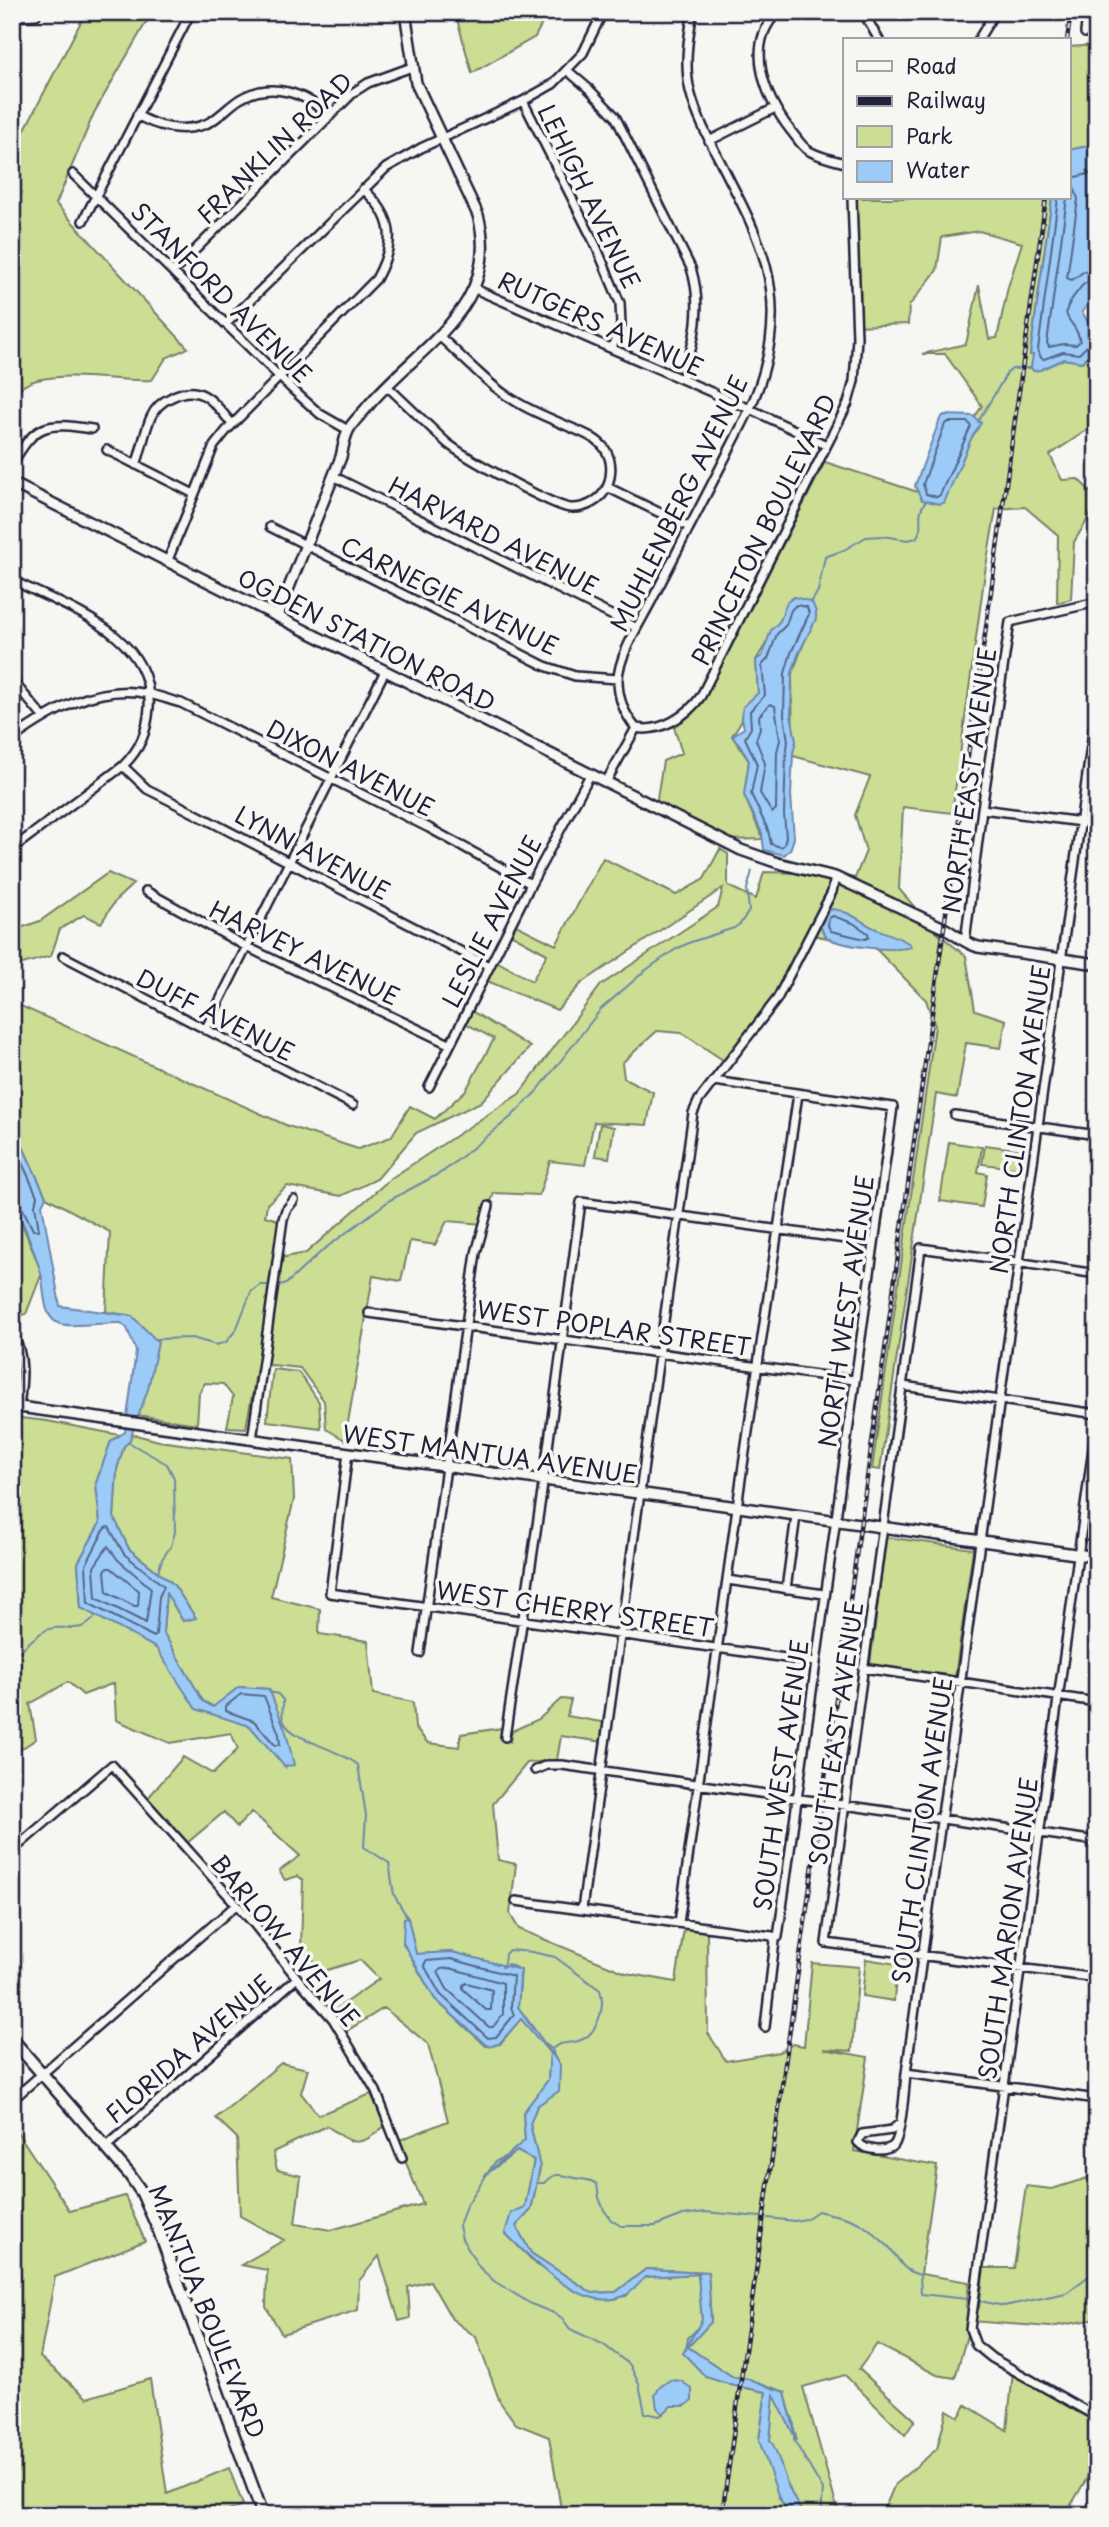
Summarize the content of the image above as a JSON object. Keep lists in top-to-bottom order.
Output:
{
  "streets": {
    "main road": ["MANTUA BOULEVARD"],
    "street": [
      "FRANKLIN ROAD",
      "LEHIGH AVENUE",
      "STANFORD AVENUE",
      "RUTGERS AVENUE",
      "MUHLENBERG AVENUE",
      "PRINCETON BOULEVARD",
      "HARVARD AVENUE",
      "CARNEGIE AVENUE",
      "OGDEN STATION ROAD",
      "DIXON AVENUE",
      "NORTH EAST AVENUE",
      "LYNN AVENUE",
      "LESLIE AVENUE",
      "HARVEY AVENUE",
      "DUFF AVENUE",
      "NORTH CLINTON AVENUE",
      "NORTH WEST AVENUE",
      "WEST POPLAR STREET",
      "WEST MANTUA AVENUE",
      "WEST CHERRY STREET",
      "SOUTH EAST AVENUE",
      "SOUTH WEST AVENUE",
      "SOUTH CLINTON AVENUE",
      "SOUTH MARION AVENUE",
      "BARLOW AVENUE",
      "FLORIDA AVENUE"
    ]
  },
  "crossings": [
    ["FRANKLIN ROAD", "STANFORD AVENUE"],
    ["LEHIGH AVENUE", "RUTGERS AVENUE"],
    ["RUTGERS AVENUE", "MUHLENBERG AVENUE"],
    ["RUTGERS AVENUE", "PRINCETON BOULEVARD"],
    ["MUHLENBERG AVENUE", "HARVARD AVENUE"],
    ["MUHLENBERG AVENUE", "CARNEGIE AVENUE"],
    ["OGDEN STATION ROAD", "NORTH EAST AVENUE"],
    ["OGDEN STATION ROAD", "LESLIE AVENUE"],
    ["OGDEN STATION ROAD", "NORTH CLINTON AVENUE"],
    ["DIXON AVENUE", "LESLIE AVENUE"],
    ["LYNN AVENUE", "LESLIE AVENUE"],
    ["LESLIE AVENUE", "HARVEY AVENUE"],
    ["NORTH CLINTON AVENUE", "WEST MANTUA AVENUE"],
    ["NORTH CLINTON AVENUE", "SOUTH CLINTON AVENUE"],
    ["NORTH WEST AVENUE", "WEST POPLAR STREET"],
    ["NORTH WEST AVENUE", "WEST MANTUA AVENUE"],
    ["NORTH WEST AVENUE", "SOUTH WEST AVENUE"],
    ["WEST MANTUA AVENUE", "WEST CHERRY STREET"],
    ["WEST MANTUA AVENUE", "SOUTH EAST AVENUE"],
    ["WEST MANTUA AVENUE", "SOUTH WEST AVENUE"],
    ["WEST MANTUA AVENUE", "SOUTH CLINTON AVENUE"],
    ["WEST MANTUA AVENUE", "SOUTH MARION AVENUE"],
    ["WEST CHERRY STREET", "SOUTH WEST AVENUE"],
    ["SOUTH EAST AVENUE", "SOUTH CLINTON AVENUE"],
    ["BARLOW AVENUE", "FLORIDA AVENUE"],
    ["FLORIDA AVENUE", "MANTUA BOULEVARD"]
  ],
  "legend": [
    "Road",
    "Railway",
    "Park",
    "Water"
  ]
}
